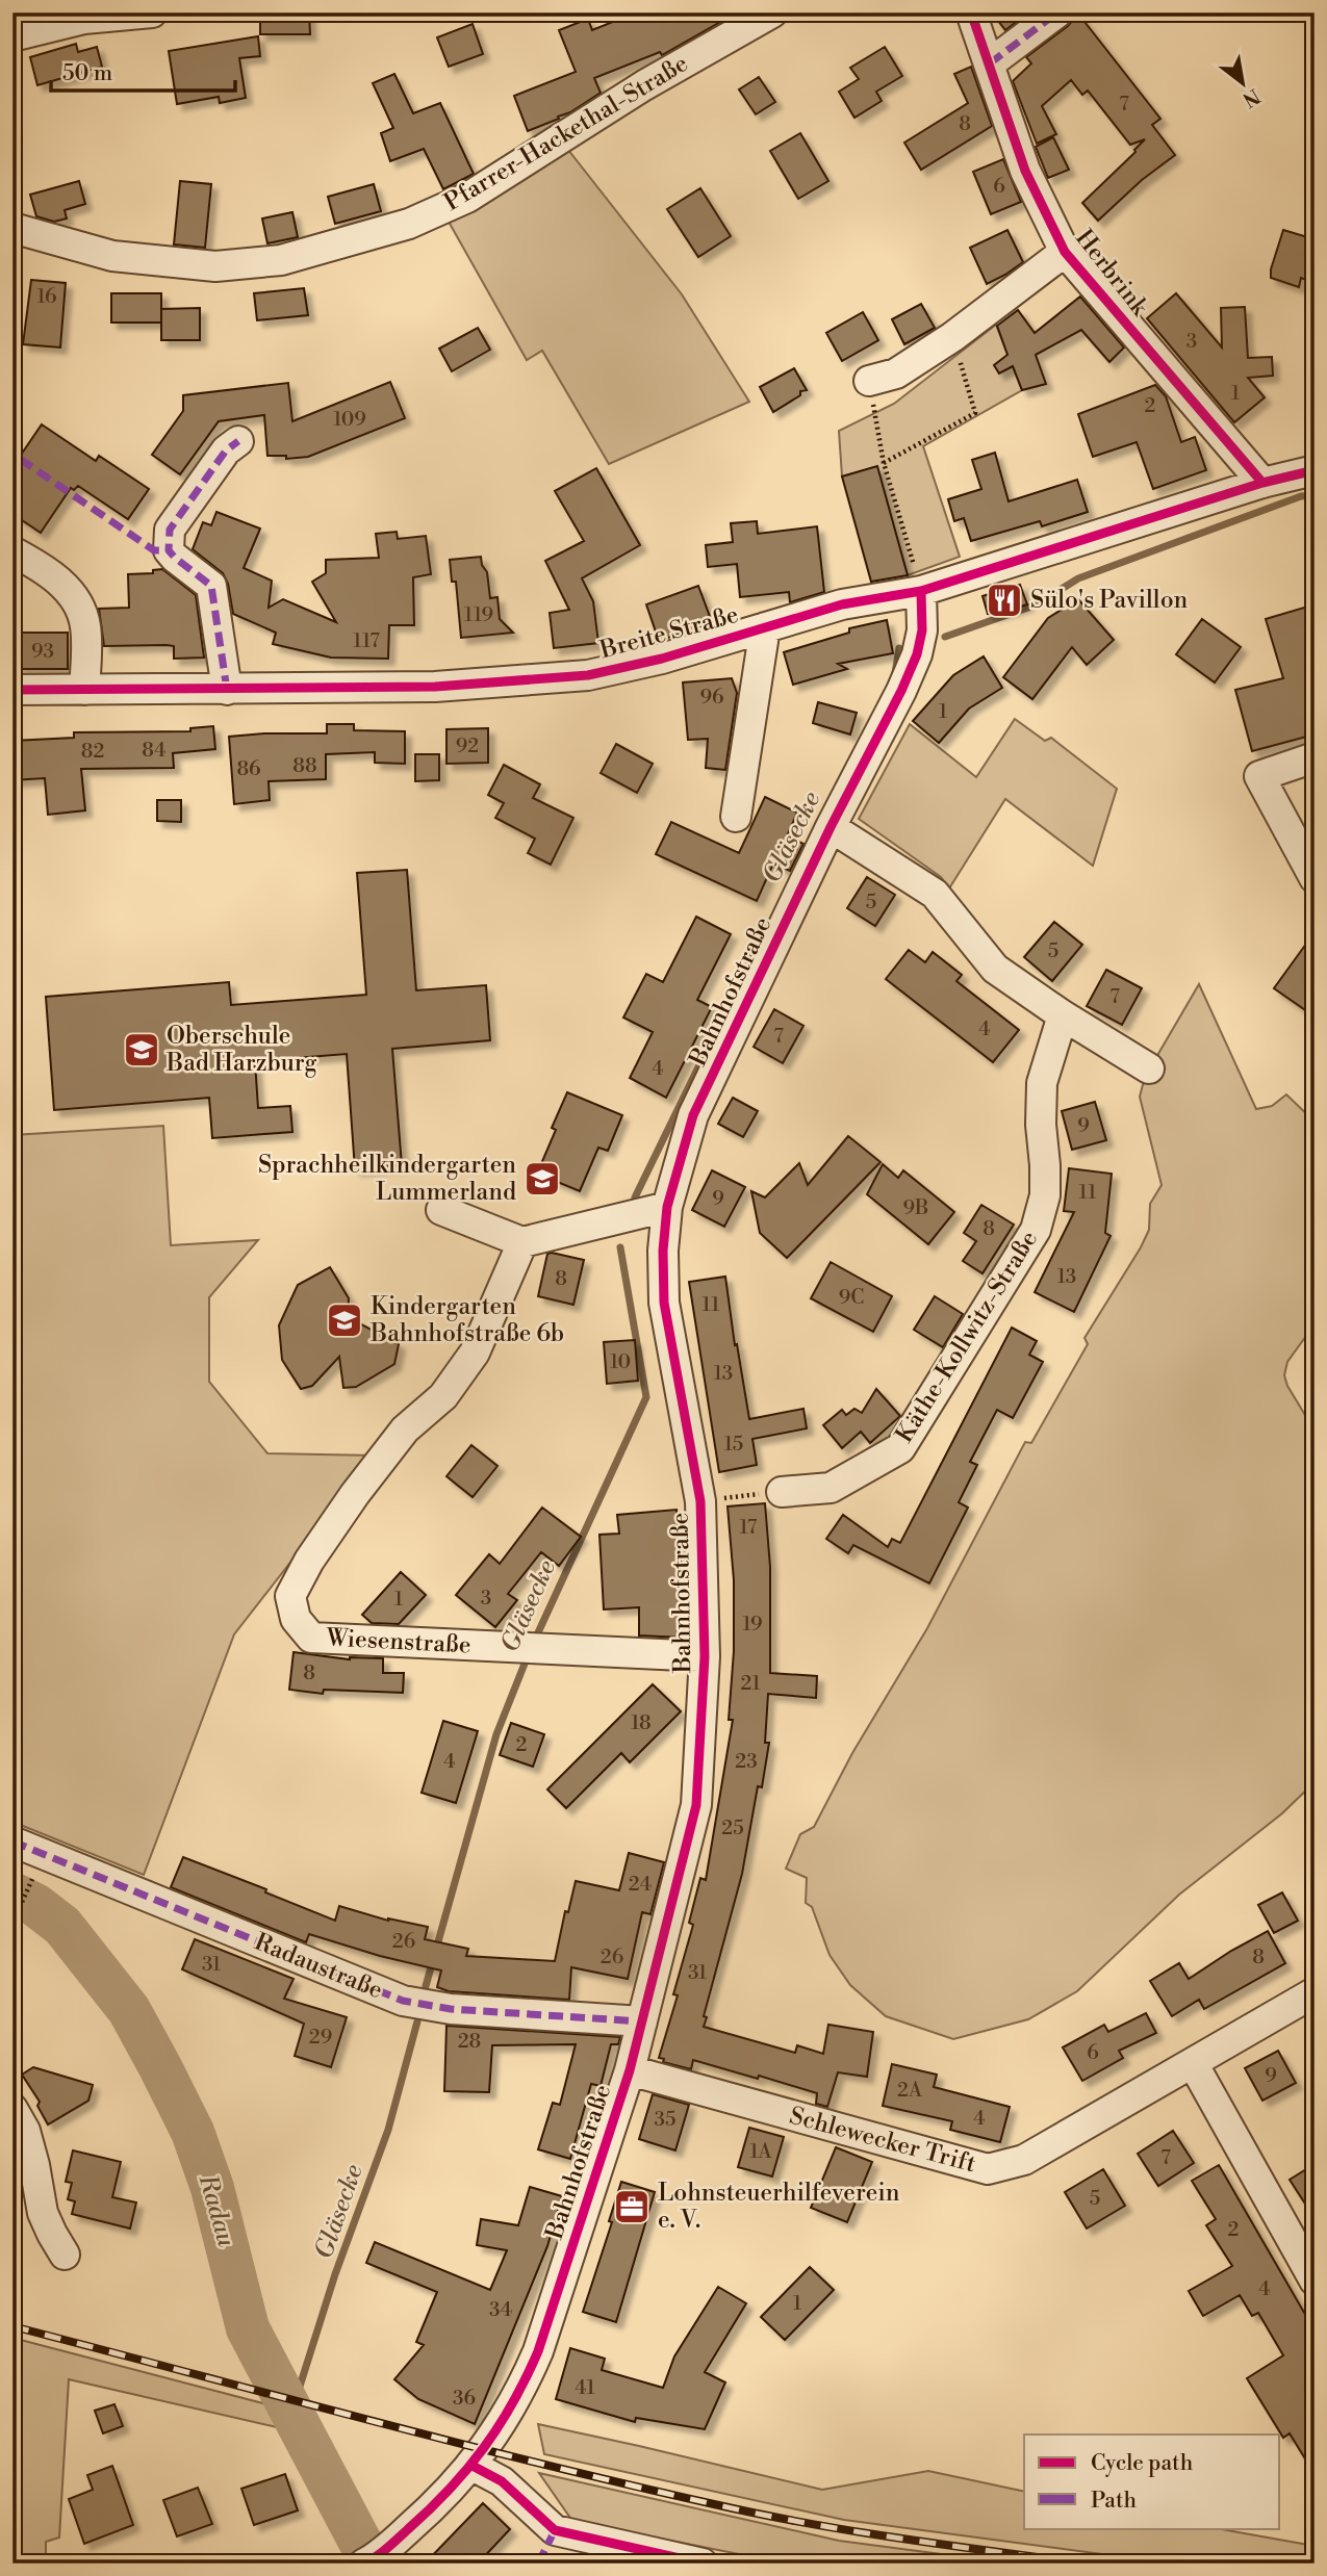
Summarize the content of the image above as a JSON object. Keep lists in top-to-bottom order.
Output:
{
  "streets": {
    "street": [
      "Pfarrer-Hackethal-Straße",
      "Herbrink",
      "Breite Straße",
      "Bahnhofstraße",
      "Käthe-Kollwitz-Straße",
      "Wiesenstraße",
      "Radaustraße",
      "Schlewecker Trift"
    ]
  },
  "crossings": [
    ["Herbrink", "Breite Straße"],
    ["Breite Straße", "Bahnhofstraße"],
    ["Bahnhofstraße", "Wiesenstraße"],
    ["Bahnhofstraße", "Radaustraße"],
    ["Bahnhofstraße", "Schlewecker Trift"]
  ],
  "water": ["Gläsecke", "Radau"],
  "places": {
    "restaurant": ["Sülo's Pavillon"],
    "school or university": ["Oberschule Bad Harzburg", "Sprachheilkindergarten Lummerland", "Kindergarten Bahnhofstraße 6b"],
    "office": ["Lohnsteuerhilfeverein e. V."]
  },
  "house_numbers": [
    "7",
    "8",
    "6",
    "16",
    "3",
    "1",
    "2",
    "109",
    "119",
    "117",
    "93",
    "96",
    "1",
    "92",
    "84",
    "82",
    "88",
    "86",
    "5",
    "5",
    "7",
    "4",
    "7",
    "4",
    "9",
    "11",
    "9",
    "9B",
    "8",
    "13",
    "8",
    "9C",
    "11",
    "10",
    "13",
    "15",
    "17",
    "3",
    "1",
    "19",
    "8",
    "21",
    "18",
    "2",
    "4",
    "23",
    "25",
    "24",
    "26",
    "26",
    "8",
    "31",
    "31",
    "29",
    "28",
    "6",
    "9",
    "2A",
    "4",
    "35",
    "1A",
    "7",
    "5",
    "2",
    "4",
    "1",
    "34",
    "41",
    "36"
  ],
  "legend": ["Cycle path", "Path"],
  "scale_bar": "50 m",
  "north": "bottom right"
}
